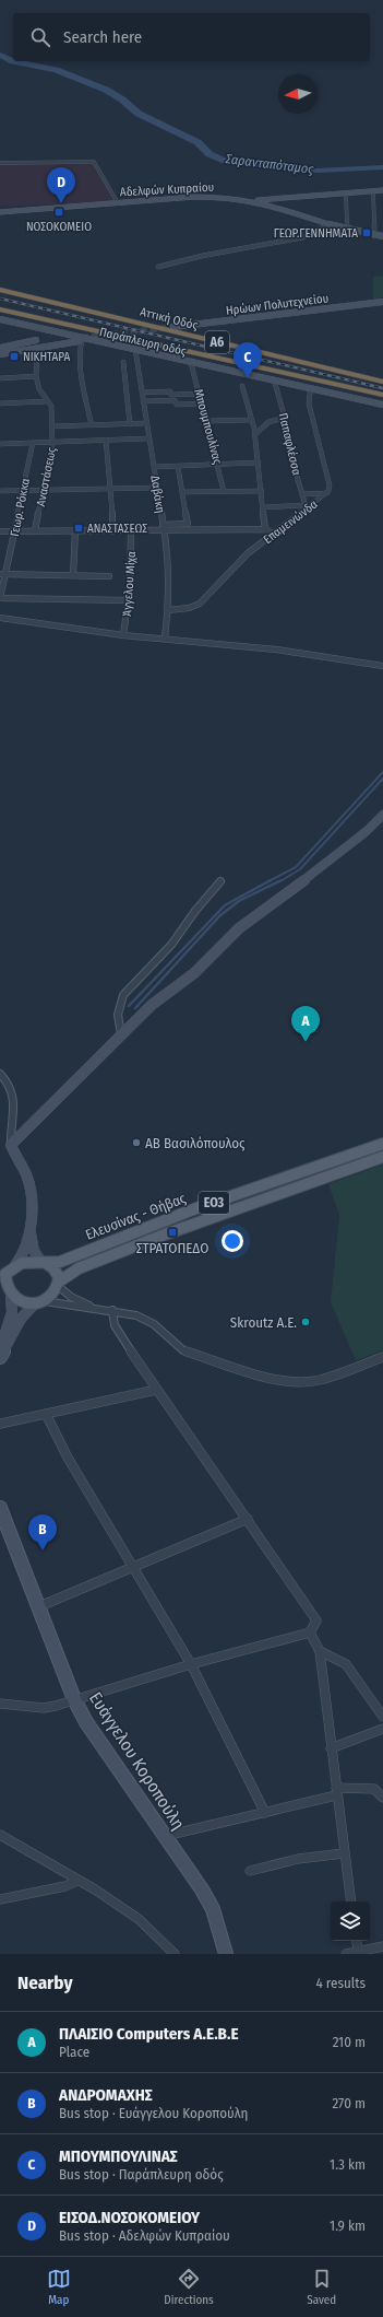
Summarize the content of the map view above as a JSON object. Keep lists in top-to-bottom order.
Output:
{
  "streets": {
    "highway": ["Αττική Οδός", "Α6"],
    "main road": ["ΕΟ3", "Ελευσίνας - Θήβας"],
    "street": [
      "Αδελφών Κυπραίου",
      "Ηρώων Πολυτεχνείου",
      "Παράπλευρη οδός",
      "Μπουμπουλίνας",
      "Παπαφλέσσα",
      "Αναστάσεως",
      "Δαβάκη",
      "Γεωρ. Ρόκκα",
      "Επαμεινώνδα",
      "Άγγελου Μίχα",
      "Ευάγγελου Κοροπούλη"
    ]
  },
  "crossings": [
    ["Παράπλευρη οδός", "Μπουμπουλίνας"],
    ["Παράπλευρη οδός", "Παπαφλέσσα"],
    ["Παράπλευρη οδός", "Δαβάκη"],
    ["Παράπλευρη οδός", "Επαμεινώνδα"],
    ["Παπαφλέσσα", "Επαμεινώνδα"],
    ["Δαβάκη", "Επαμεινώνδα"]
  ],
  "water": ["Σαρανταπόταμος"],
  "places": {
    "transit": [
      "ΝΟΣΟΚΟΜΕΙΟ",
      "ΓΕΩΡ.ΓΕΝΝΗΜΑΤΑ",
      "ΝΙΚΗΤΑΡΑ",
      "ΑΝΑΣΤΑΣΕΩΣ",
      "ΣΤΡΑΤΟΠΕΔΟ"
    ],
    "other": ["ΑΒ Βασιλόπουλος", "Skroutz Α.Ε."]
  },
  "north": "left",
  "page": {
    "search": "Search here",
    "pins": [
      "D",
      "C",
      "A",
      "B"
    ],
    "heading": ["Nearby", "4 results"],
    "list": [
      {
        "mark": "A",
        "name": "ΠΛΑΙΣΙΟ Computers Α.Ε.Β.Ε",
        "note": "Place",
        "value": "210 m"
      },
      {
        "mark": "B",
        "name": "ΑΝΔΡΟΜΑΧΗΣ",
        "note": "Bus stop · Ευάγγελου Κοροπούλη",
        "value": "270 m"
      },
      {
        "mark": "C",
        "name": "ΜΠΟΥΜΠΟΥΛΙΝΑΣ",
        "note": "Bus stop · Παράπλευρη οδός",
        "value": "1.3 km"
      },
      {
        "mark": "D",
        "name": "ΕΙΣΟΔ.ΝΟΣΟΚΟΜΕΙΟΥ",
        "note": "Bus stop · Αδελφών Κυπραίου",
        "value": "1.9 km"
      }
    ],
    "nav": ["Map", "Directions", "Saved"]
  }
}
